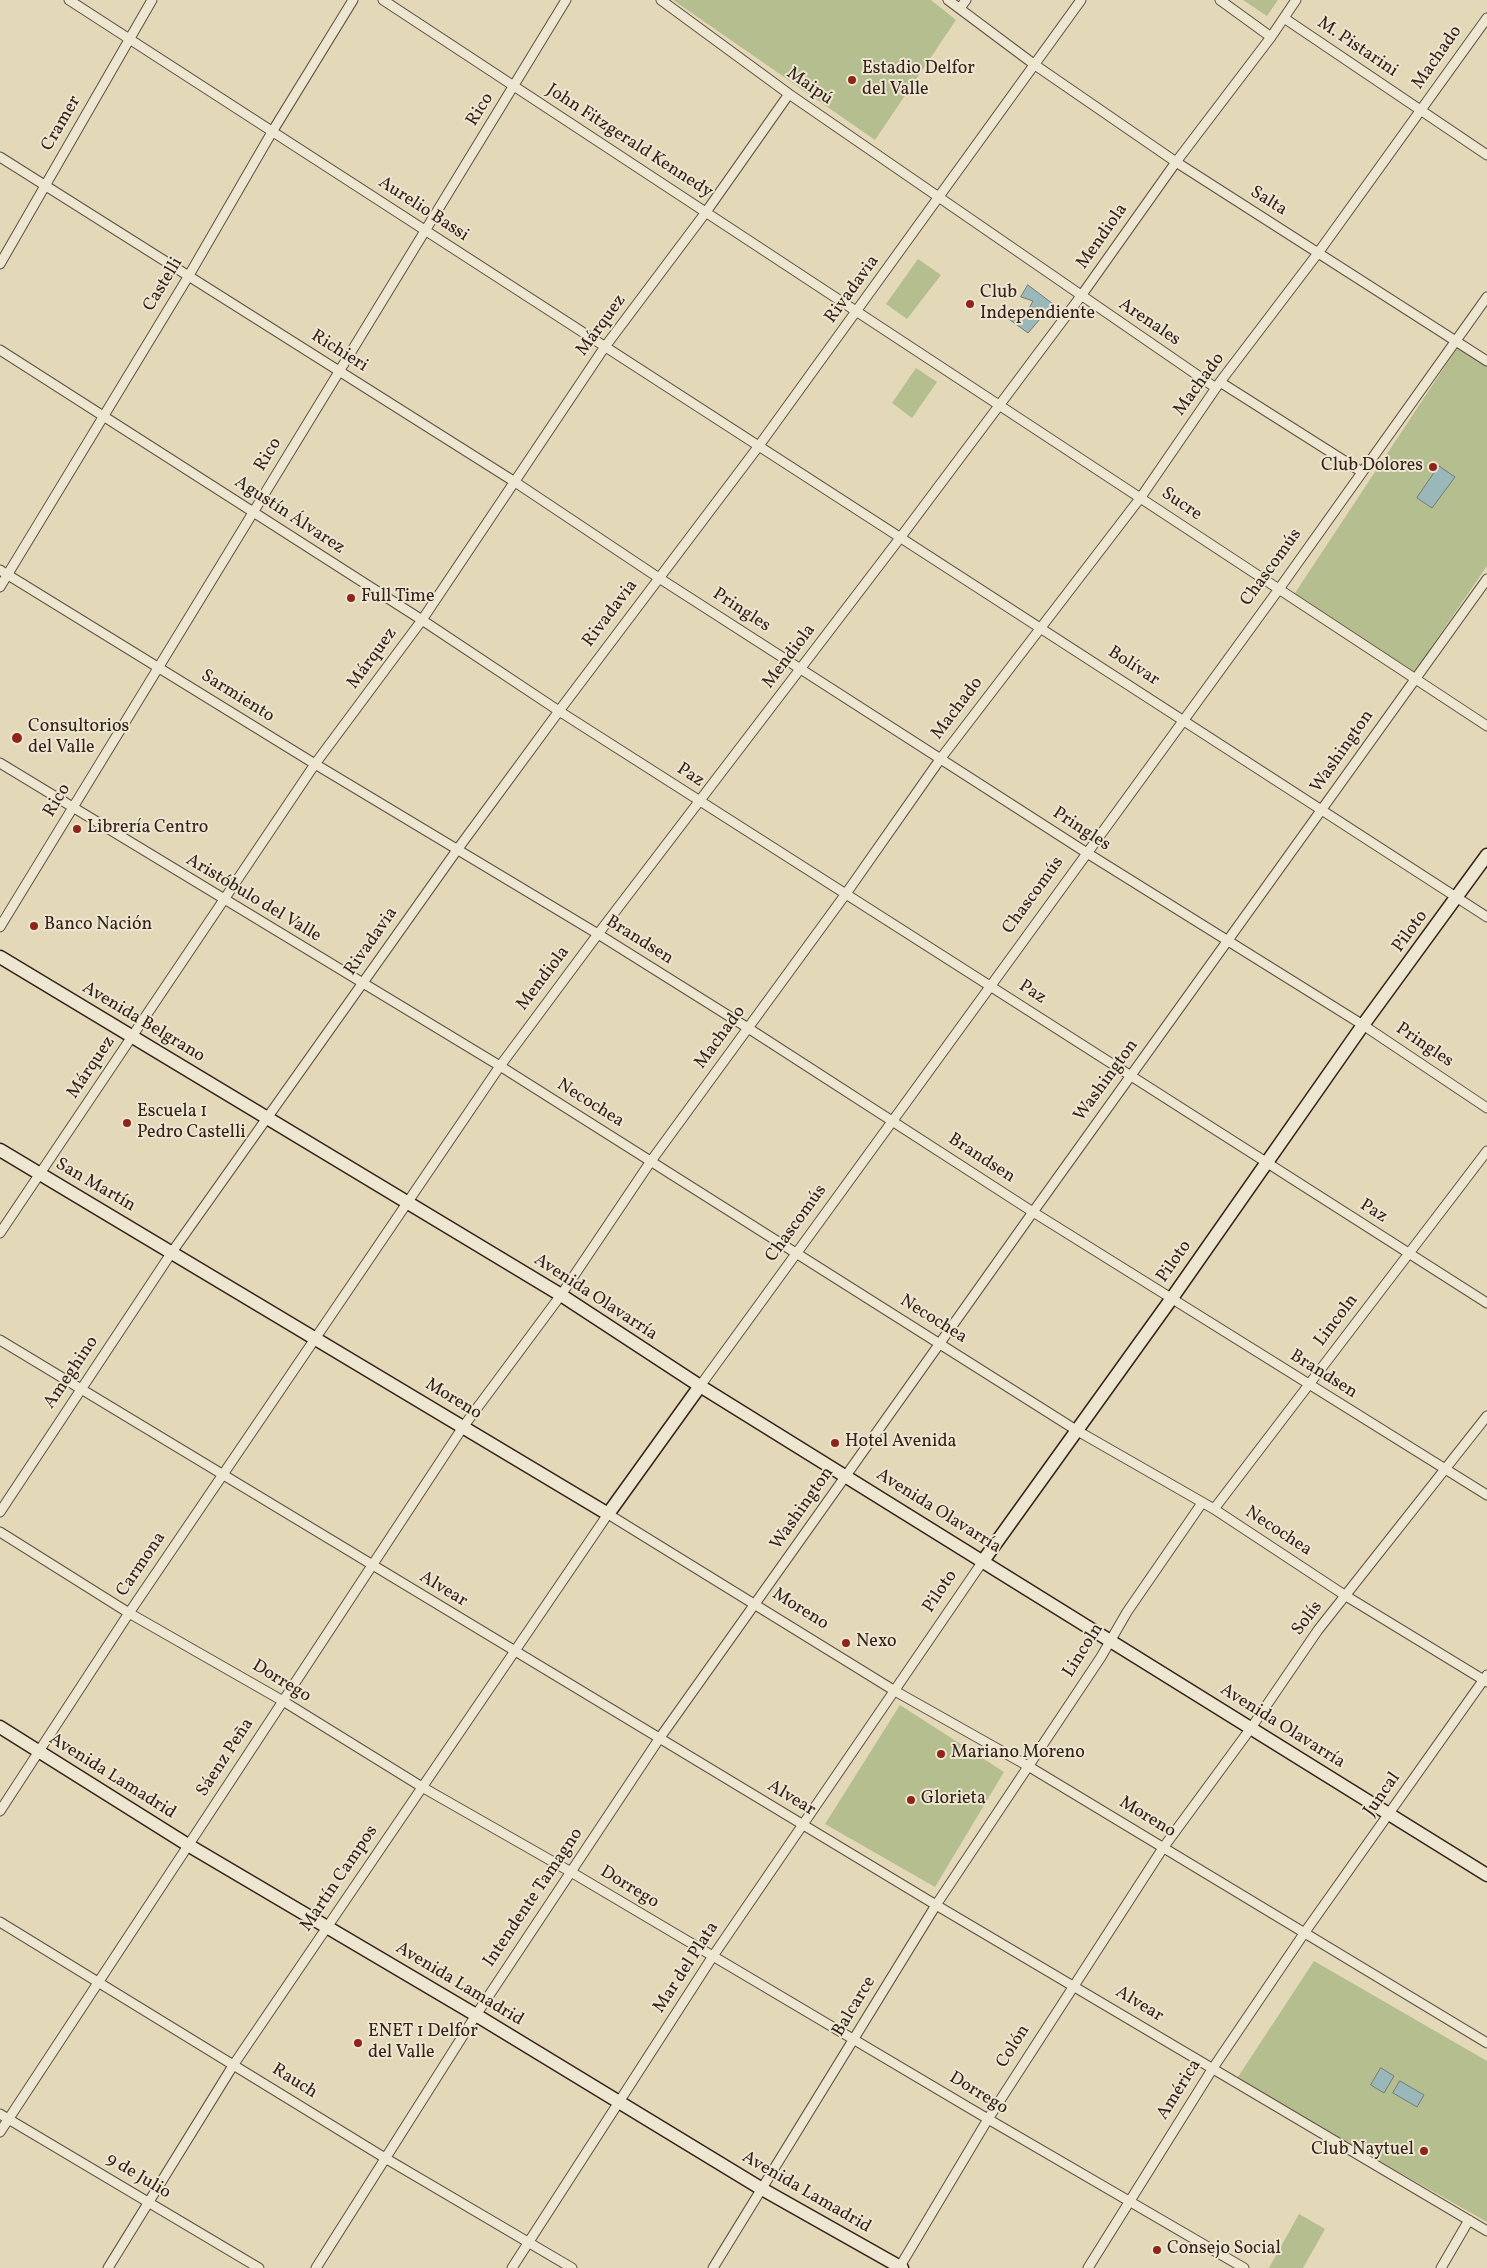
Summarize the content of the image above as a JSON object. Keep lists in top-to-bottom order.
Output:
{
  "streets": {
    "main road": [
      "Chascomús",
      "Piloto",
      "Avenida Belgrano",
      "San Martín",
      "Avenida Olavarría",
      "Moreno",
      "Avenida Lamadrid"
    ],
    "street": [
      "M. Pistarini",
      "Machado",
      "Maipú",
      "Rico",
      "Cramer",
      "John Fitzgerald Kennedy",
      "Salta",
      "Aurelio Bassi",
      "Mendiola",
      "Castelli",
      "Rivadavia",
      "Arenales",
      "Márquez",
      "Richieri",
      "Sucre",
      "Agustín Álvarez",
      "Pringles",
      "Bolívar",
      "Sarmiento",
      "Washington",
      "Paz",
      "Aristóbulo del Valle",
      "Brandsen",
      "Necochea",
      "Lincoln",
      "Ameghino",
      "Carmona",
      "Alvear",
      "Solís",
      "Dorrego",
      "Sáenz Peña",
      "Juncal",
      "Martín Campos",
      "Intendente Tamagno",
      "Mar del Plata",
      "Balcarce",
      "Colón",
      "Rauch",
      "América",
      "9 de Julio"
    ]
  },
  "crossings": [
    ["M. Pistarini", "Machado"],
    ["M. Pistarini", "Mendiola"],
    ["Machado", "Salta"],
    ["Machado", "Arenales"],
    ["Machado", "Sucre"],
    ["Machado", "Pringles"],
    ["Machado", "Bolívar"],
    ["Machado", "Paz"],
    ["Machado", "Brandsen"],
    ["Machado", "Necochea"],
    ["Machado", "Avenida Olavarría"],
    ["Machado", "Moreno"],
    ["Machado", "Sáenz Peña"],
    ["Maipú", "Rivadavia"],
    ["Maipú", "Arenales"],
    ["Maipú", "Márquez"],
    ["Rico", "John Fitzgerald Kennedy"],
    ["Rico", "Aurelio Bassi"],
    ["Rico", "Richieri"],
    ["Rico", "Agustín Álvarez"],
    ["Rico", "Sarmiento"],
    ["Rico", "Aristóbulo del Valle"],
    ["Cramer", "Aurelio Bassi"],
    ["Cramer", "Richieri"],
    ["John Fitzgerald Kennedy", "Rivadavia"],
    ["John Fitzgerald Kennedy", "Márquez"],
    ["John Fitzgerald Kennedy", "Sucre"],
    ["Salta", "Mendiola"],
    ["Salta", "Rivadavia"],
    ["Salta", "Chascomús"],
    ["Aurelio Bassi", "Castelli"],
    ["Aurelio Bassi", "Rivadavia"],
    ["Aurelio Bassi", "Márquez"],
    ["Aurelio Bassi", "Bolívar"],
    ["Mendiola", "Arenales"],
    ["Mendiola", "Sucre"],
    ["Mendiola", "Pringles"],
    ["Mendiola", "Bolívar"],
    ["Mendiola", "Paz"],
    ["Mendiola", "Brandsen"],
    ["Mendiola", "Necochea"],
    ["Mendiola", "Avenida Olavarría"],
    ["Mendiola", "Moreno"],
    ["Mendiola", "Carmona"],
    ["Castelli", "Richieri"],
    ["Castelli", "Agustín Álvarez"],
    ["Castelli", "Sarmiento"],
    ["Rivadavia", "Arenales"],
    ["Rivadavia", "Richieri"],
    ["Rivadavia", "Sucre"],
    ["Rivadavia", "Agustín Álvarez"],
    ["Rivadavia", "Pringles"],
    ["Rivadavia", "Bolívar"],
    ["Rivadavia", "Sarmiento"],
    ["Rivadavia", "Paz"],
    ["Rivadavia", "Aristóbulo del Valle"],
    ["Rivadavia", "Brandsen"],
    ["Rivadavia", "Avenida Belgrano"],
    ["Rivadavia", "Necochea"],
    ["Rivadavia", "San Martín"],
    ["Rivadavia", "Avenida Olavarría"],
    ["Rivadavia", "Ameghino"],
    ["Rivadavia", "Moreno"],
    ["Arenales", "Chascomús"],
    ["Márquez", "Richieri"],
    ["Márquez", "Agustín Álvarez"],
    ["Márquez", "Sarmiento"],
    ["Márquez", "Aristóbulo del Valle"],
    ["Márquez", "Avenida Belgrano"],
    ["Márquez", "San Martín"],
    ["Richieri", "Pringles"],
    ["Sucre", "Chascomús"],
    ["Sucre", "Washington"],
    ["Agustín Álvarez", "Paz"],
    ["Chascomús", "Pringles"],
    ["Chascomús", "Bolívar"],
    ["Chascomús", "Paz"],
    ["Chascomús", "Brandsen"],
    ["Chascomús", "Necochea"],
    ["Chascomús", "Avenida Olavarría"],
    ["Chascomús", "Moreno"],
    ["Chascomús", "Martín Campos"],
    ["Pringles", "Washington"],
    ["Pringles", "Piloto"],
    ["Bolívar", "Washington"],
    ["Bolívar", "Piloto"],
    ["Sarmiento", "Brandsen"],
    ["Washington", "Paz"],
    ["Washington", "Brandsen"],
    ["Washington", "Necochea"],
    ["Washington", "Avenida Olavarría"],
    ["Washington", "Moreno"],
    ["Washington", "Intendente Tamagno"],
    ["Paz", "Piloto"],
    ["Paz", "Lincoln"],
    ["Aristóbulo del Valle", "Necochea"],
    ["Piloto", "Brandsen"],
    ["Piloto", "Necochea"],
    ["Piloto", "Avenida Olavarría"],
    ["Piloto", "Moreno"],
    ["Piloto", "Mar del Plata"],
    ["Brandsen", "Lincoln"],
    ["Brandsen", "Solís"],
    ["Avenida Belgrano", "Avenida Olavarría"],
    ["Necochea", "Lincoln"],
    ["Necochea", "Solís"],
    ["Necochea", "Juncal"],
    ["San Martín", "Ameghino"],
    ["San Martín", "Moreno"],
    ["Avenida Olavarría", "Lincoln"],
    ["Avenida Olavarría", "Solís"],
    ["Avenida Olavarría", "Juncal"],
    ["Lincoln", "Moreno"],
    ["Lincoln", "Balcarce"],
    ["Ameghino", "Moreno"],
    ["Ameghino", "Alvear"],
    ["Moreno", "Carmona"],
    ["Moreno", "Solís"],
    ["Moreno", "Sáenz Peña"],
    ["Moreno", "Juncal"],
    ["Moreno", "Martín Campos"],
    ["Moreno", "Intendente Tamagno"],
    ["Moreno", "Mar del Plata"],
    ["Moreno", "Balcarce"],
    ["Moreno", "Colón"],
    ["Moreno", "América"],
    ["Carmona", "Alvear"],
    ["Carmona", "Dorrego"],
    ["Carmona", "Avenida Lamadrid"],
    ["Alvear", "Sáenz Peña"],
    ["Alvear", "Martín Campos"],
    ["Alvear", "Intendente Tamagno"],
    ["Alvear", "Mar del Plata"],
    ["Alvear", "Balcarce"],
    ["Alvear", "Colón"],
    ["Alvear", "América"],
    ["Solís", "Colón"],
    ["Dorrego", "Sáenz Peña"],
    ["Dorrego", "Martín Campos"],
    ["Dorrego", "Intendente Tamagno"],
    ["Dorrego", "Mar del Plata"],
    ["Dorrego", "Balcarce"],
    ["Dorrego", "Colón"],
    ["Dorrego", "América"],
    ["Sáenz Peña", "Avenida Lamadrid"],
    ["Sáenz Peña", "Rauch"],
    ["Sáenz Peña", "9 de Julio"],
    ["Avenida Lamadrid", "Martín Campos"],
    ["Avenida Lamadrid", "Intendente Tamagno"],
    ["Avenida Lamadrid", "Mar del Plata"],
    ["Avenida Lamadrid", "Balcarce"],
    ["Avenida Lamadrid", "Colón"],
    ["Juncal", "América"],
    ["Martín Campos", "Rauch"],
    ["Martín Campos", "9 de Julio"],
    ["Intendente Tamagno", "Rauch"],
    ["Mar del Plata", "Rauch"]
  ],
  "places": [
    "Estadio Delfor del Valle",
    "Club Independiente",
    "Club Dolores",
    "Full Time",
    "Consultorios del Valle",
    "Librería Centro",
    "Banco Nación",
    "Escuela 1 Pedro Castelli",
    "Hotel Avenida",
    "Nexo",
    "Mariano Moreno",
    "Glorieta",
    "ENET 1 Delfor del Valle",
    "Club Naytuel",
    "Consejo Social"
  ]
}
